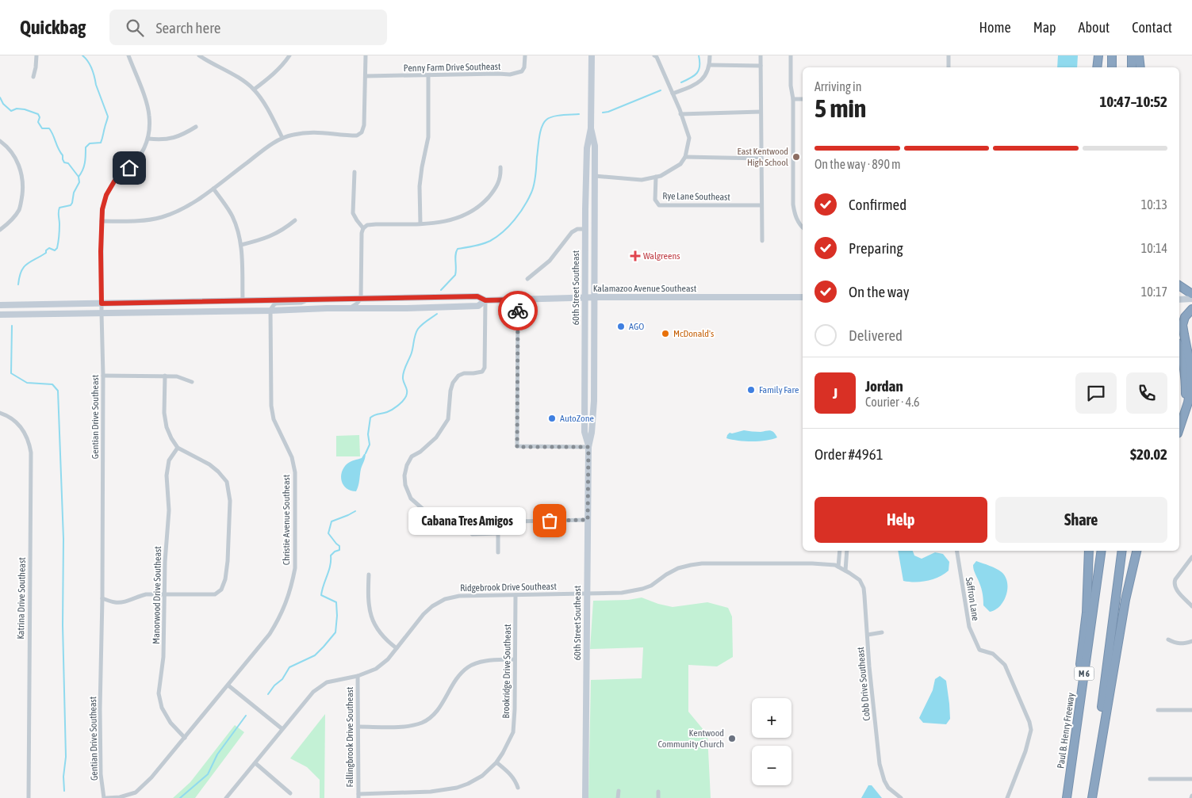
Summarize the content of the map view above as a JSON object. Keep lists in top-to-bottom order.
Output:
{
  "streets": {
    "highway": ["M 6", "Paul B. Henry Freeway"],
    "main road": ["60th Street Southeast", "Kalamazoo Avenue Southeast"],
    "street": [
      "Penny Farm Drive Southeast",
      "Rye Lane Southeast",
      "Gentian Drive Southeast",
      "Christie Avenue Southeast",
      "Ridgebrook Drive Southeast",
      "Manorwood Drive Southeast",
      "Katrina Drive Southeast",
      "Saffron Lane",
      "Brookridge Drive Southeast",
      "Cobb Drive Southeast",
      "Fallingbrook Drive Southeast"
    ]
  },
  "crossings": [
    ["60th Street Southeast", "Kalamazoo Avenue Southeast"],
    ["60th Street Southeast", "Ridgebrook Drive Southeast"],
    ["Kalamazoo Avenue Southeast", "Gentian Drive Southeast"],
    ["Kalamazoo Avenue Southeast", "Christie Avenue Southeast"],
    ["Christie Avenue Southeast", "Manorwood Drive Southeast"],
    ["Ridgebrook Drive Southeast", "Brookridge Drive Southeast"],
    ["Ridgebrook Drive Southeast", "Cobb Drive Southeast"],
    ["Ridgebrook Drive Southeast", "Fallingbrook Drive Southeast"],
    ["Brookridge Drive Southeast", "Fallingbrook Drive Southeast"]
  ],
  "places": {
    "other": [
      "East Kentwood High School",
      "AGO",
      "McDonald's",
      "Family Fare",
      "AutoZone",
      "Cabana Tres Amigos",
      "Kentwood Community Church"
    ],
    "health": ["Walgreens"]
  },
  "page": {
    "header": "Quickbag",
    "search": "Search here",
    "nav": [
      "Home",
      "Map",
      "About",
      "Contact"
    ],
    "heading": ["5 min", "Arriving in", "10:47–10:52"],
    "panel": [
      "Jordan",
      "Courier · 4.6",
      "Order #4961",
      "$20.02"
    ],
    "bar": "On the way · 890 m",
    "list": [
      ["Confirmed", "10:13"],
      ["Preparing", "10:14"],
      ["On the way", "10:17"],
      "Delivered"
    ],
    "round": "J",
    "buttons": ["Help", "Share"],
    "bubble": "Cabana Tres Amigos",
    "map_buttons": ["+", "−"]
  }
}
